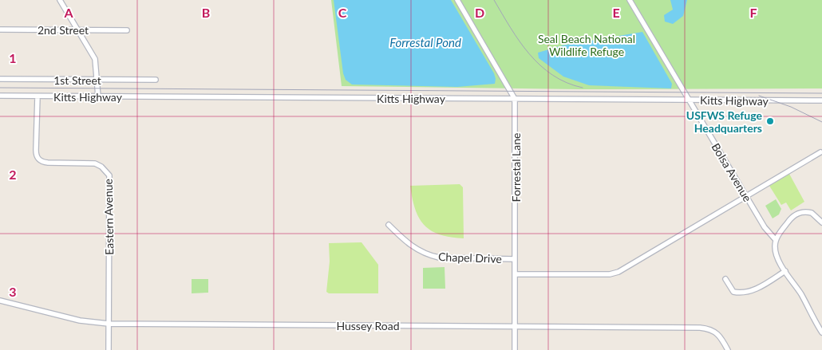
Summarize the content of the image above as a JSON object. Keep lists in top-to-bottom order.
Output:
{
  "streets": {
    "street": [
      "2nd Street",
      "1st Street",
      "Kitts Highway",
      "Forrestal Lane",
      "Bolsa Avenue",
      "Eastern Avenue",
      "Chapel Drive",
      "Hussey Road"
    ]
  },
  "crossings": [
    ["Kitts Highway", "Forrestal Lane"],
    ["Kitts Highway", "Bolsa Avenue"],
    ["Kitts Highway", "Eastern Avenue"],
    ["Forrestal Lane", "Chapel Drive"],
    ["Forrestal Lane", "Hussey Road"],
    ["Eastern Avenue", "Hussey Road"]
  ],
  "water": ["Forrestal Pond"],
  "parks": ["Seal Beach National Wildlife Refuge"],
  "places": ["USFWS Refuge Headquarters"],
  "grid": {
    "columns": [
      "A",
      "B",
      "C",
      "D",
      "E",
      "F"
    ],
    "rows": ["1", "2", "3"]
  }
}
